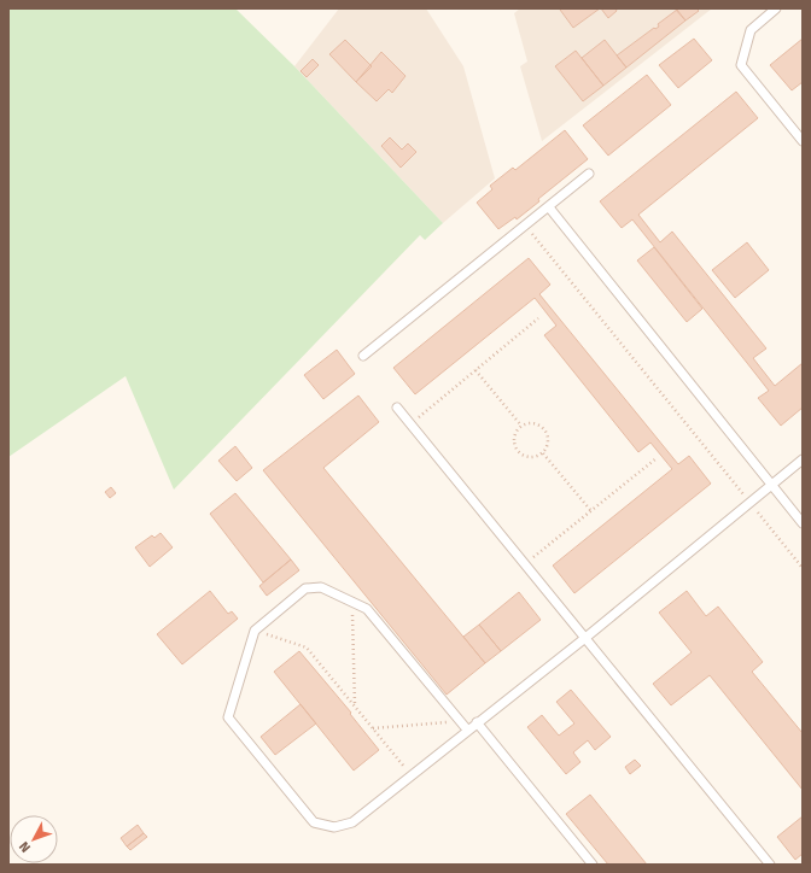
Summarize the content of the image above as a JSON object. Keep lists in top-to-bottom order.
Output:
{
  "north": "bottom left"
}
